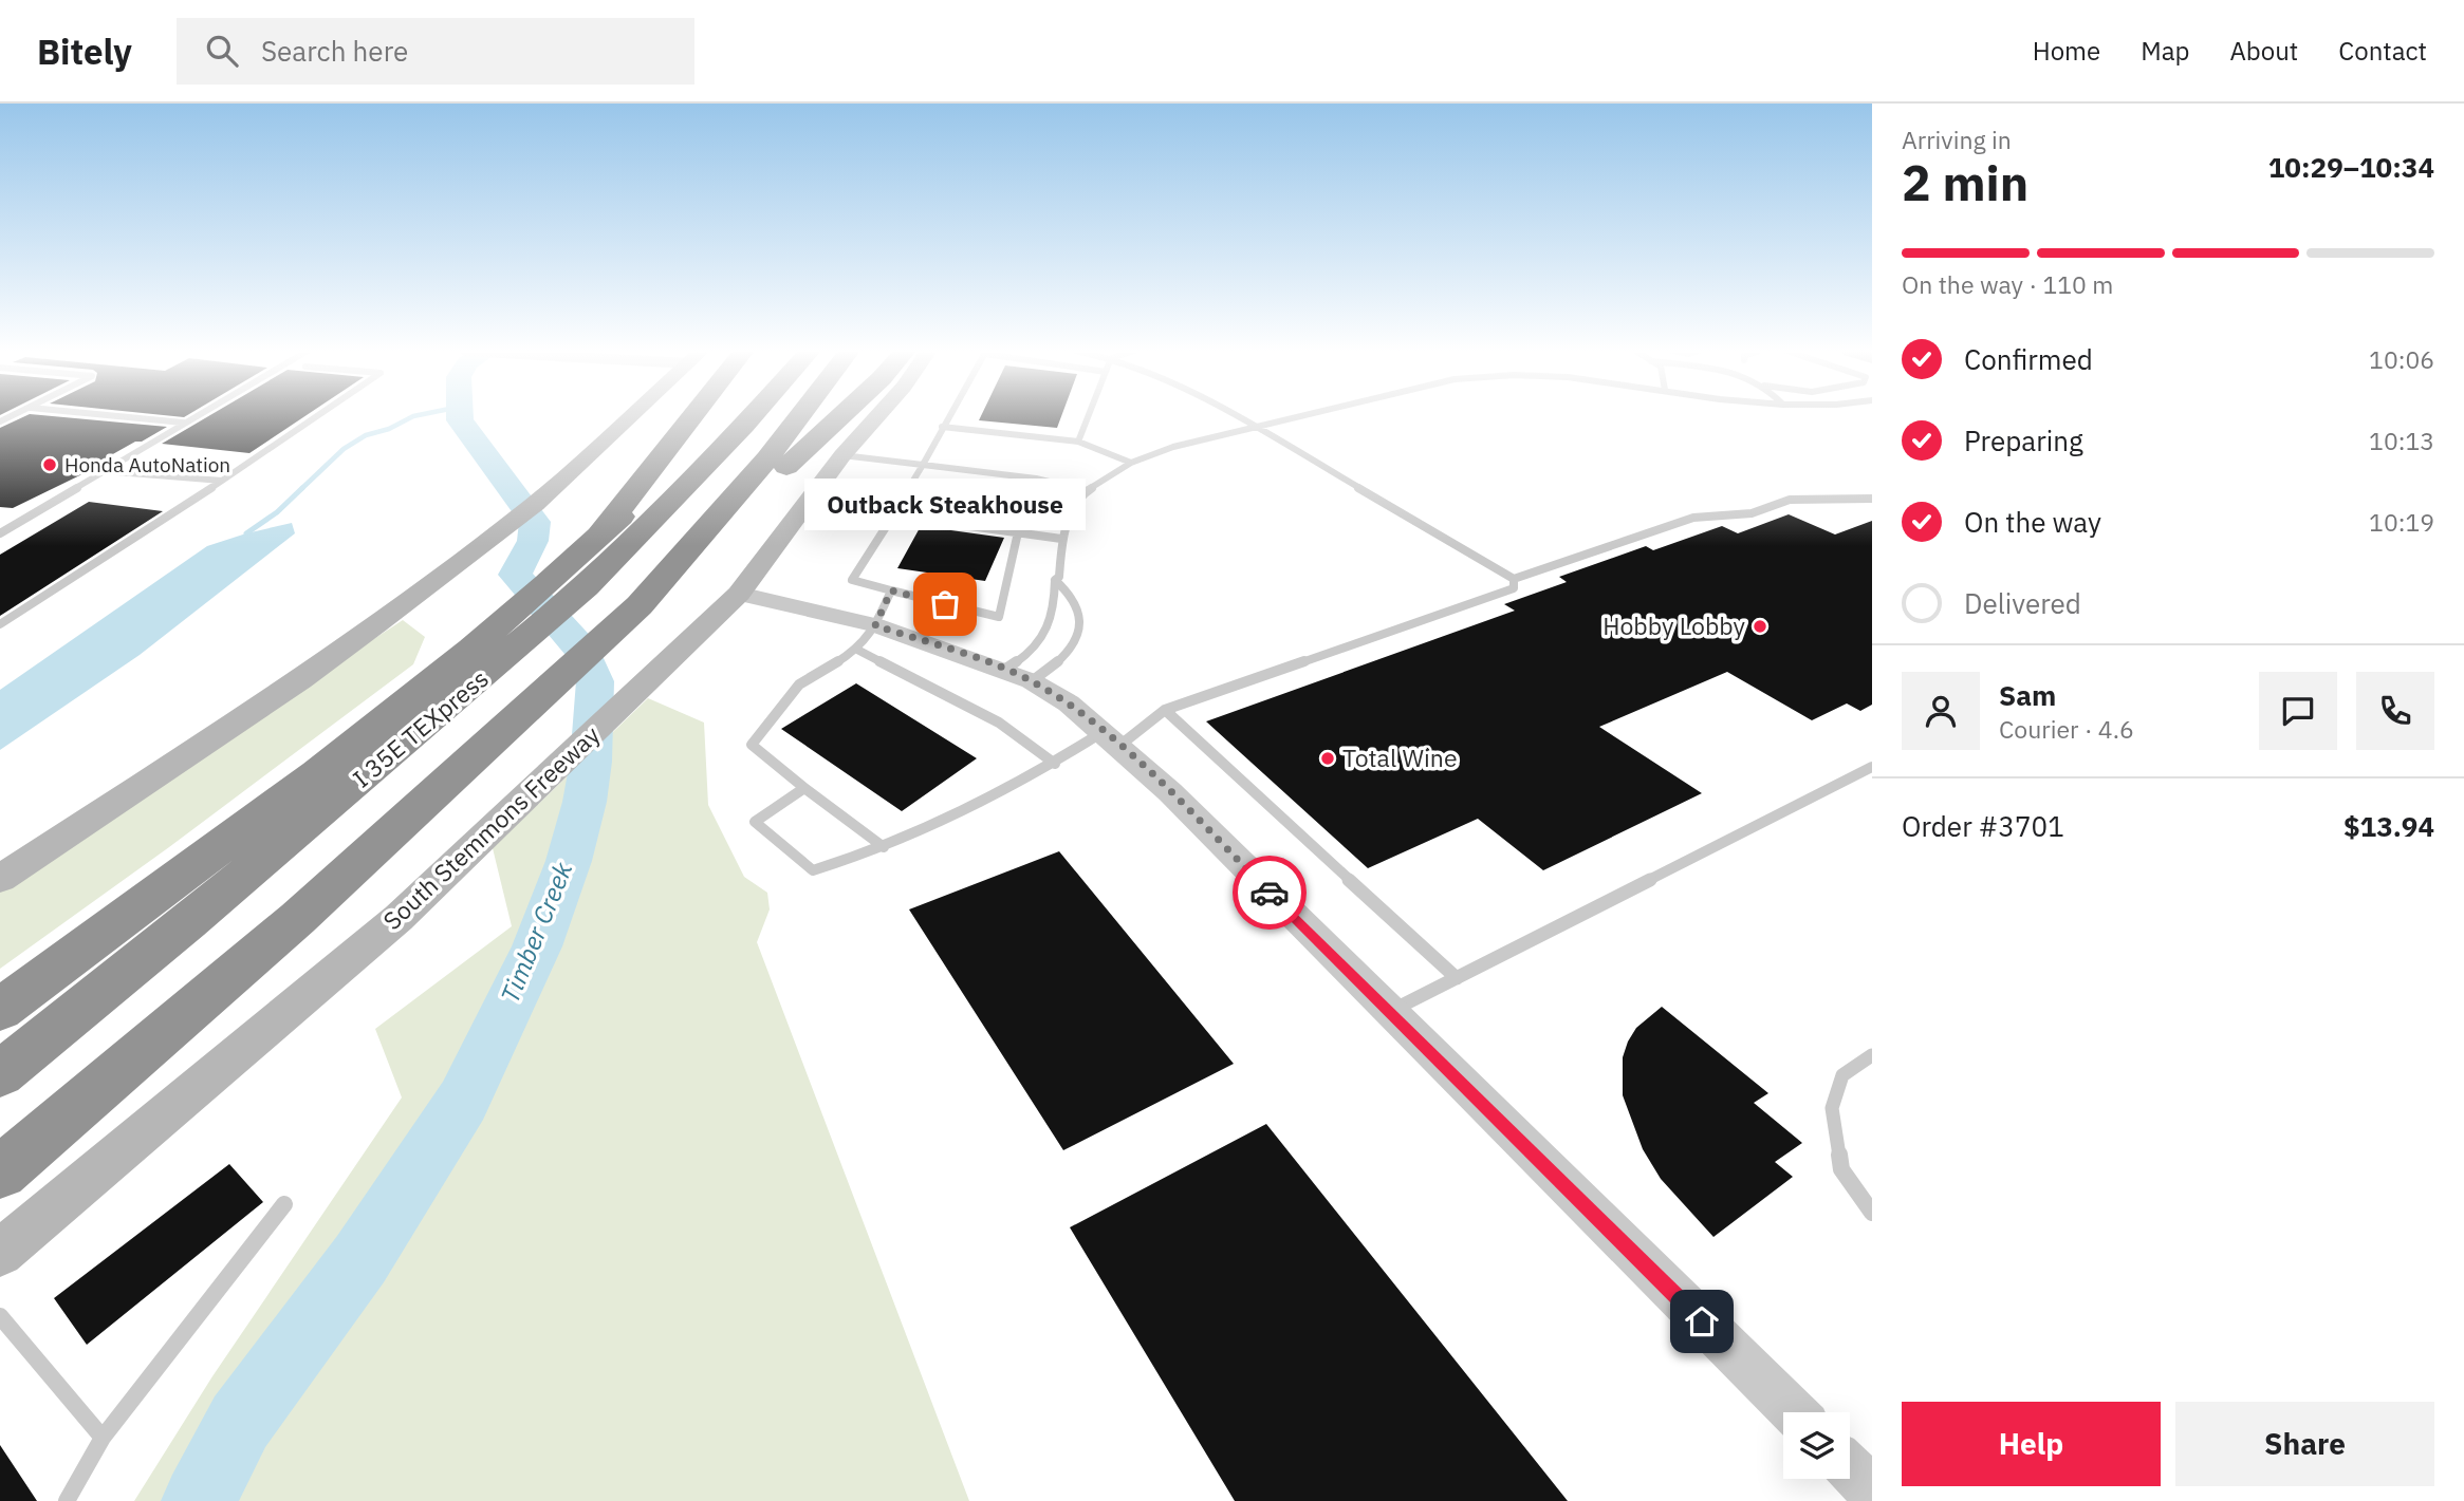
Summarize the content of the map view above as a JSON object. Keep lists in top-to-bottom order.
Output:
{
  "streets": {
    "highway": ["I 35E TEXpress"],
    "main road": ["South Stemmons Freeway"]
  },
  "water": ["Timber Creek"],
  "places": [
    "Honda AutoNation",
    "Outback Steakhouse",
    "Hobby Lobby",
    "Total Wine"
  ],
  "page": {
    "header": "Bitely",
    "search": "Search here",
    "nav": [
      "Home",
      "Map",
      "About",
      "Contact"
    ],
    "heading": ["2 min", "Arriving in", "10:29–10:34"],
    "panel": [
      "Sam",
      "Courier · 4.6",
      "Order #3701",
      "$13.94"
    ],
    "bar": "On the way · 110 m",
    "list": [
      ["Confirmed", "10:06"],
      ["Preparing", "10:13"],
      ["On the way", "10:19"],
      "Delivered"
    ],
    "bubble": "Outback Steakhouse",
    "buttons": ["Help", "Share"]
  }
}
